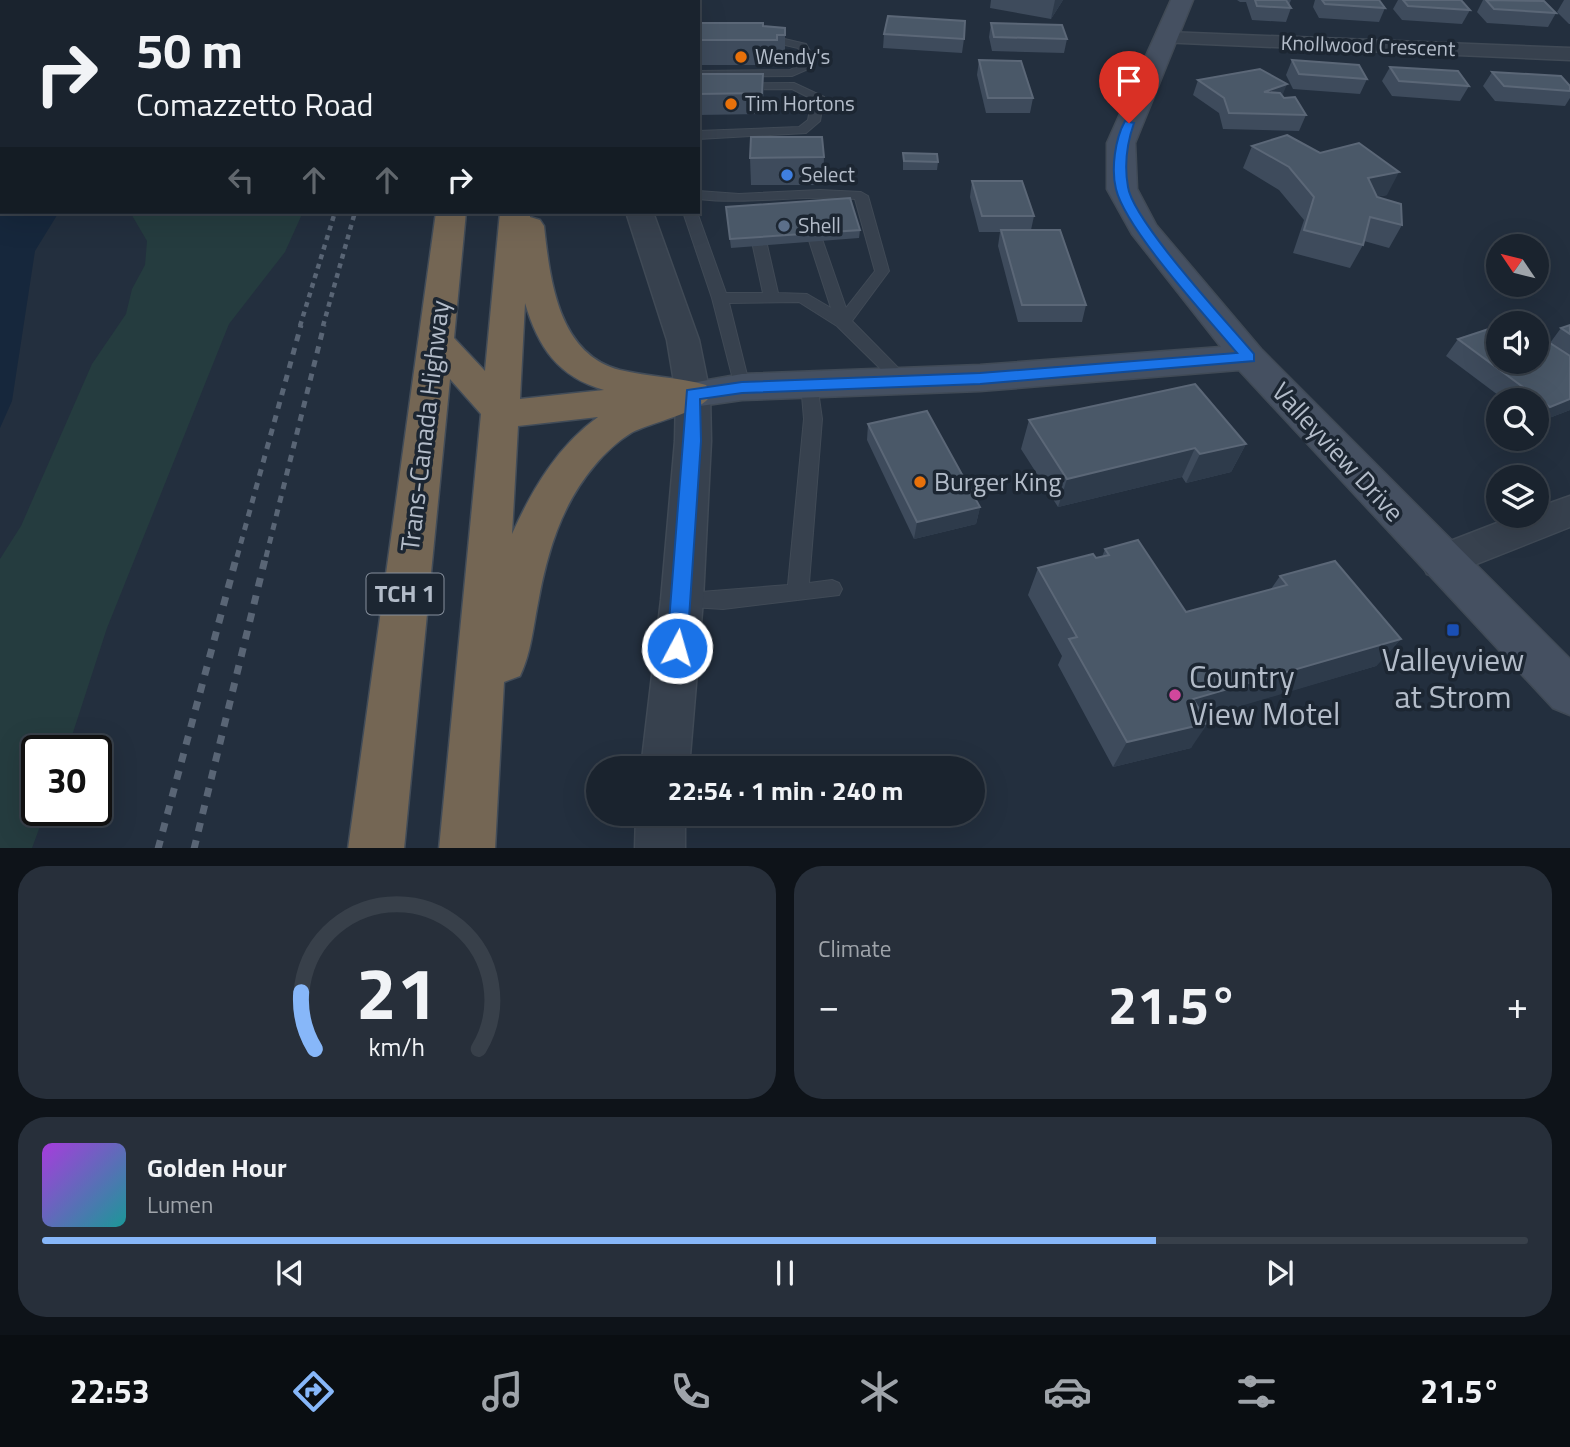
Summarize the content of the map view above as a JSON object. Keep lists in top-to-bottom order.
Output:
{
  "streets": {
    "highway": ["Trans-Canada Highway", "TCH 1"],
    "street": ["Knollwood Crescent", "Valleyview Drive"]
  },
  "crossings": [
    ["Knollwood Crescent", "Valleyview Drive"]
  ],
  "places": {
    "other": [
      "Wendy's",
      "Tim Hortons",
      "Select",
      "Shell",
      "Burger King",
      "Country View Motel"
    ],
    "transit": ["Valleyview at Strom"]
  },
  "north": "top left",
  "page": {
    "turn": ["50 m", "Comazzetto Road"],
    "limit": "30",
    "trip": "22:54 · 1 min · 240 m",
    "tile": "Climate",
    "heat": ["−", "21.5°", "+"],
    "song": ["Golden Hour", "Lumen"],
    "tabs": ["22:53", "21.5°"],
    "gauge": ["21", "km/h"]
  }
}
